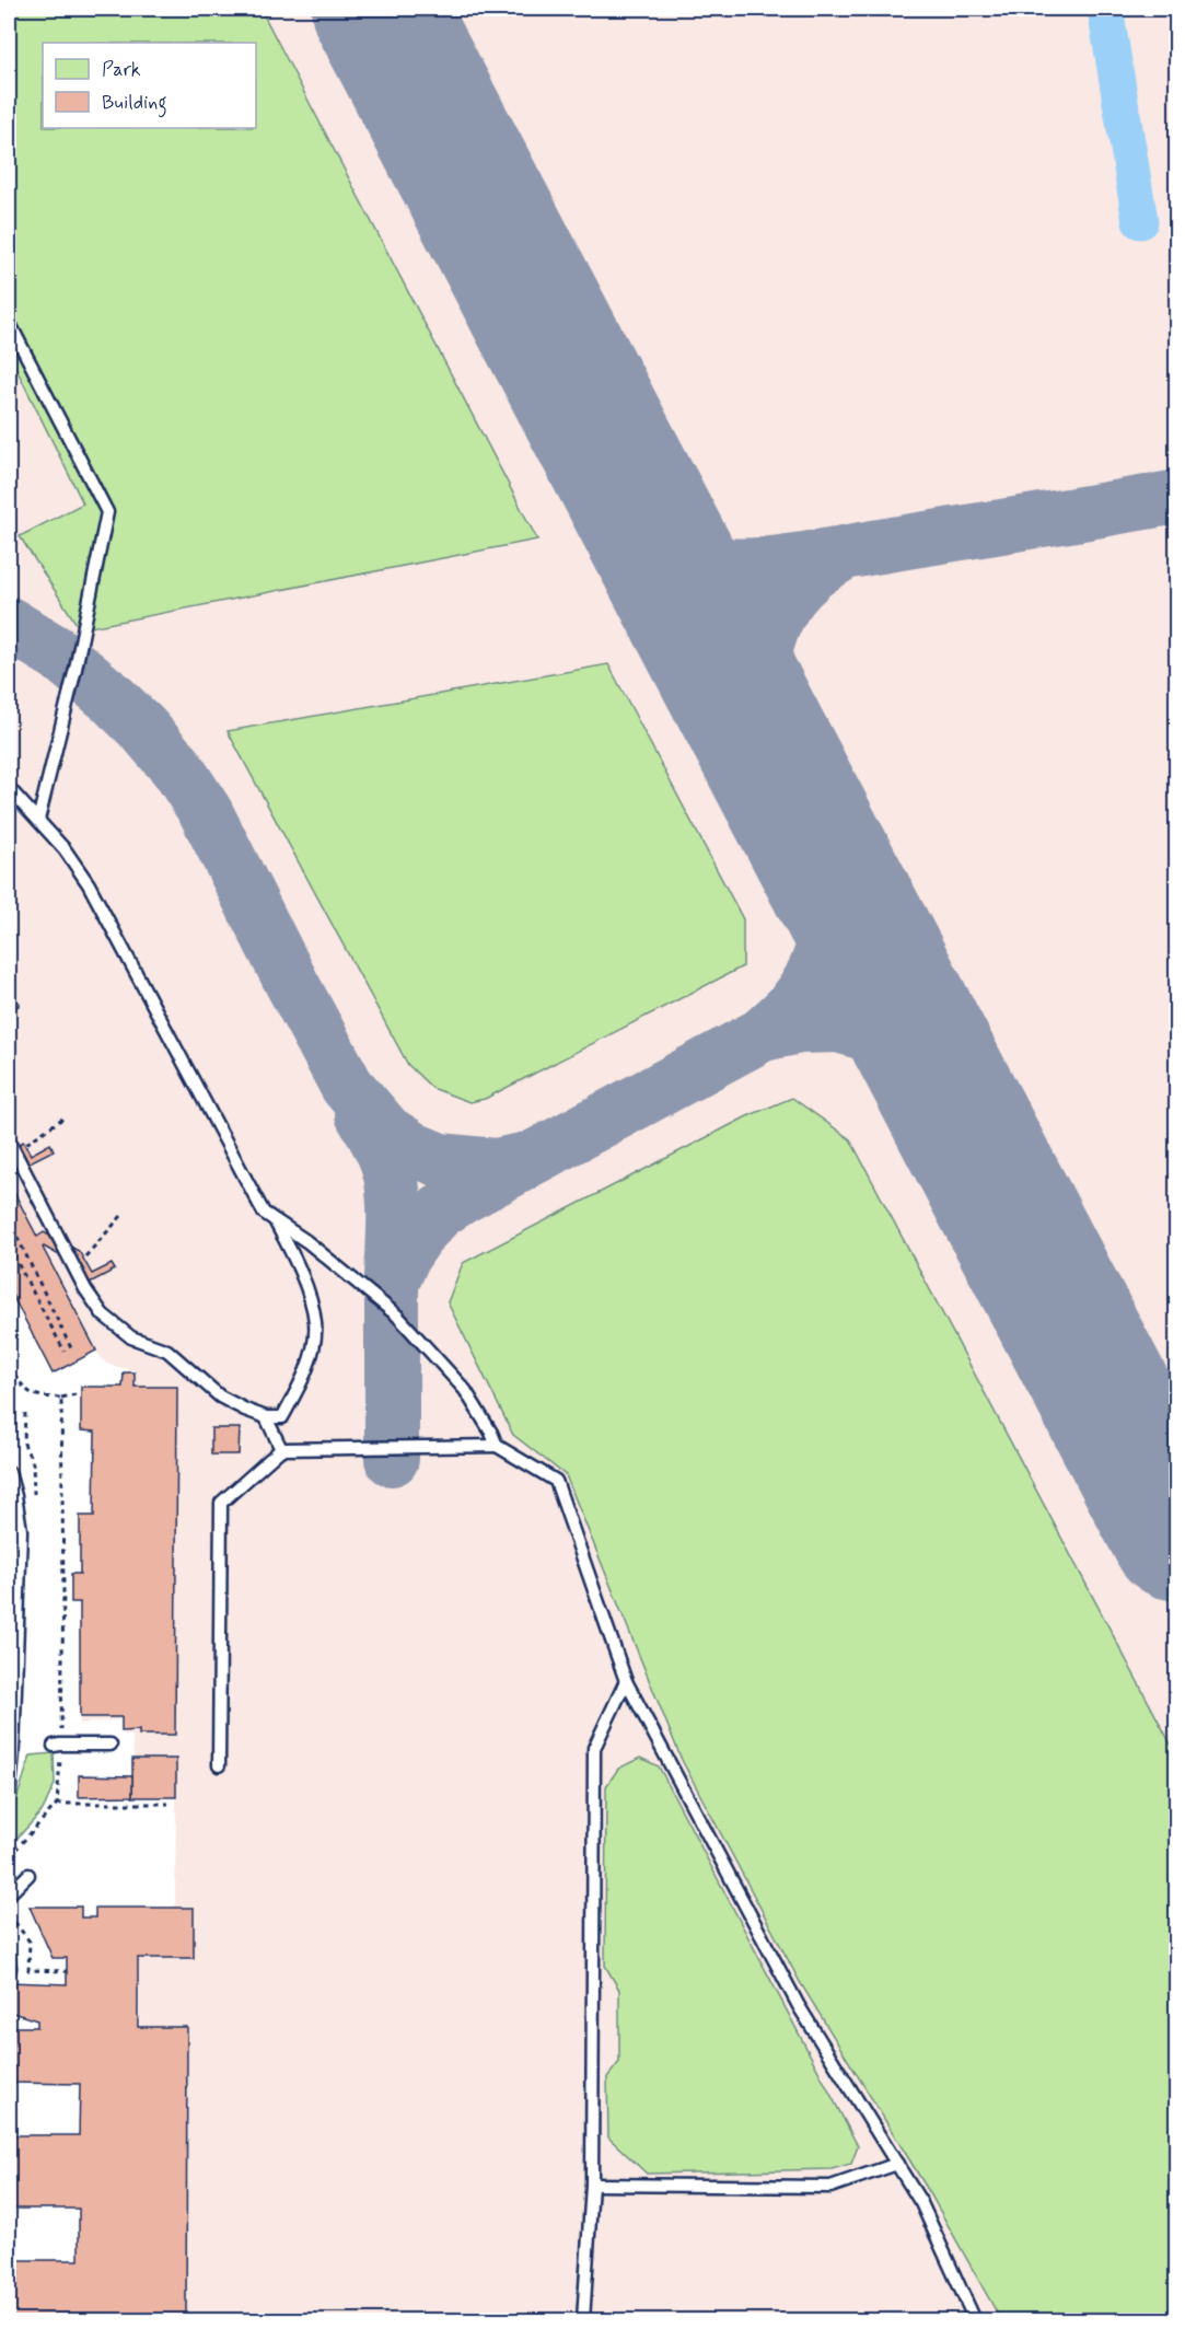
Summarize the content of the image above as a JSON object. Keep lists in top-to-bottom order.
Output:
{
  "legend": ["Park", "Building"]
}
